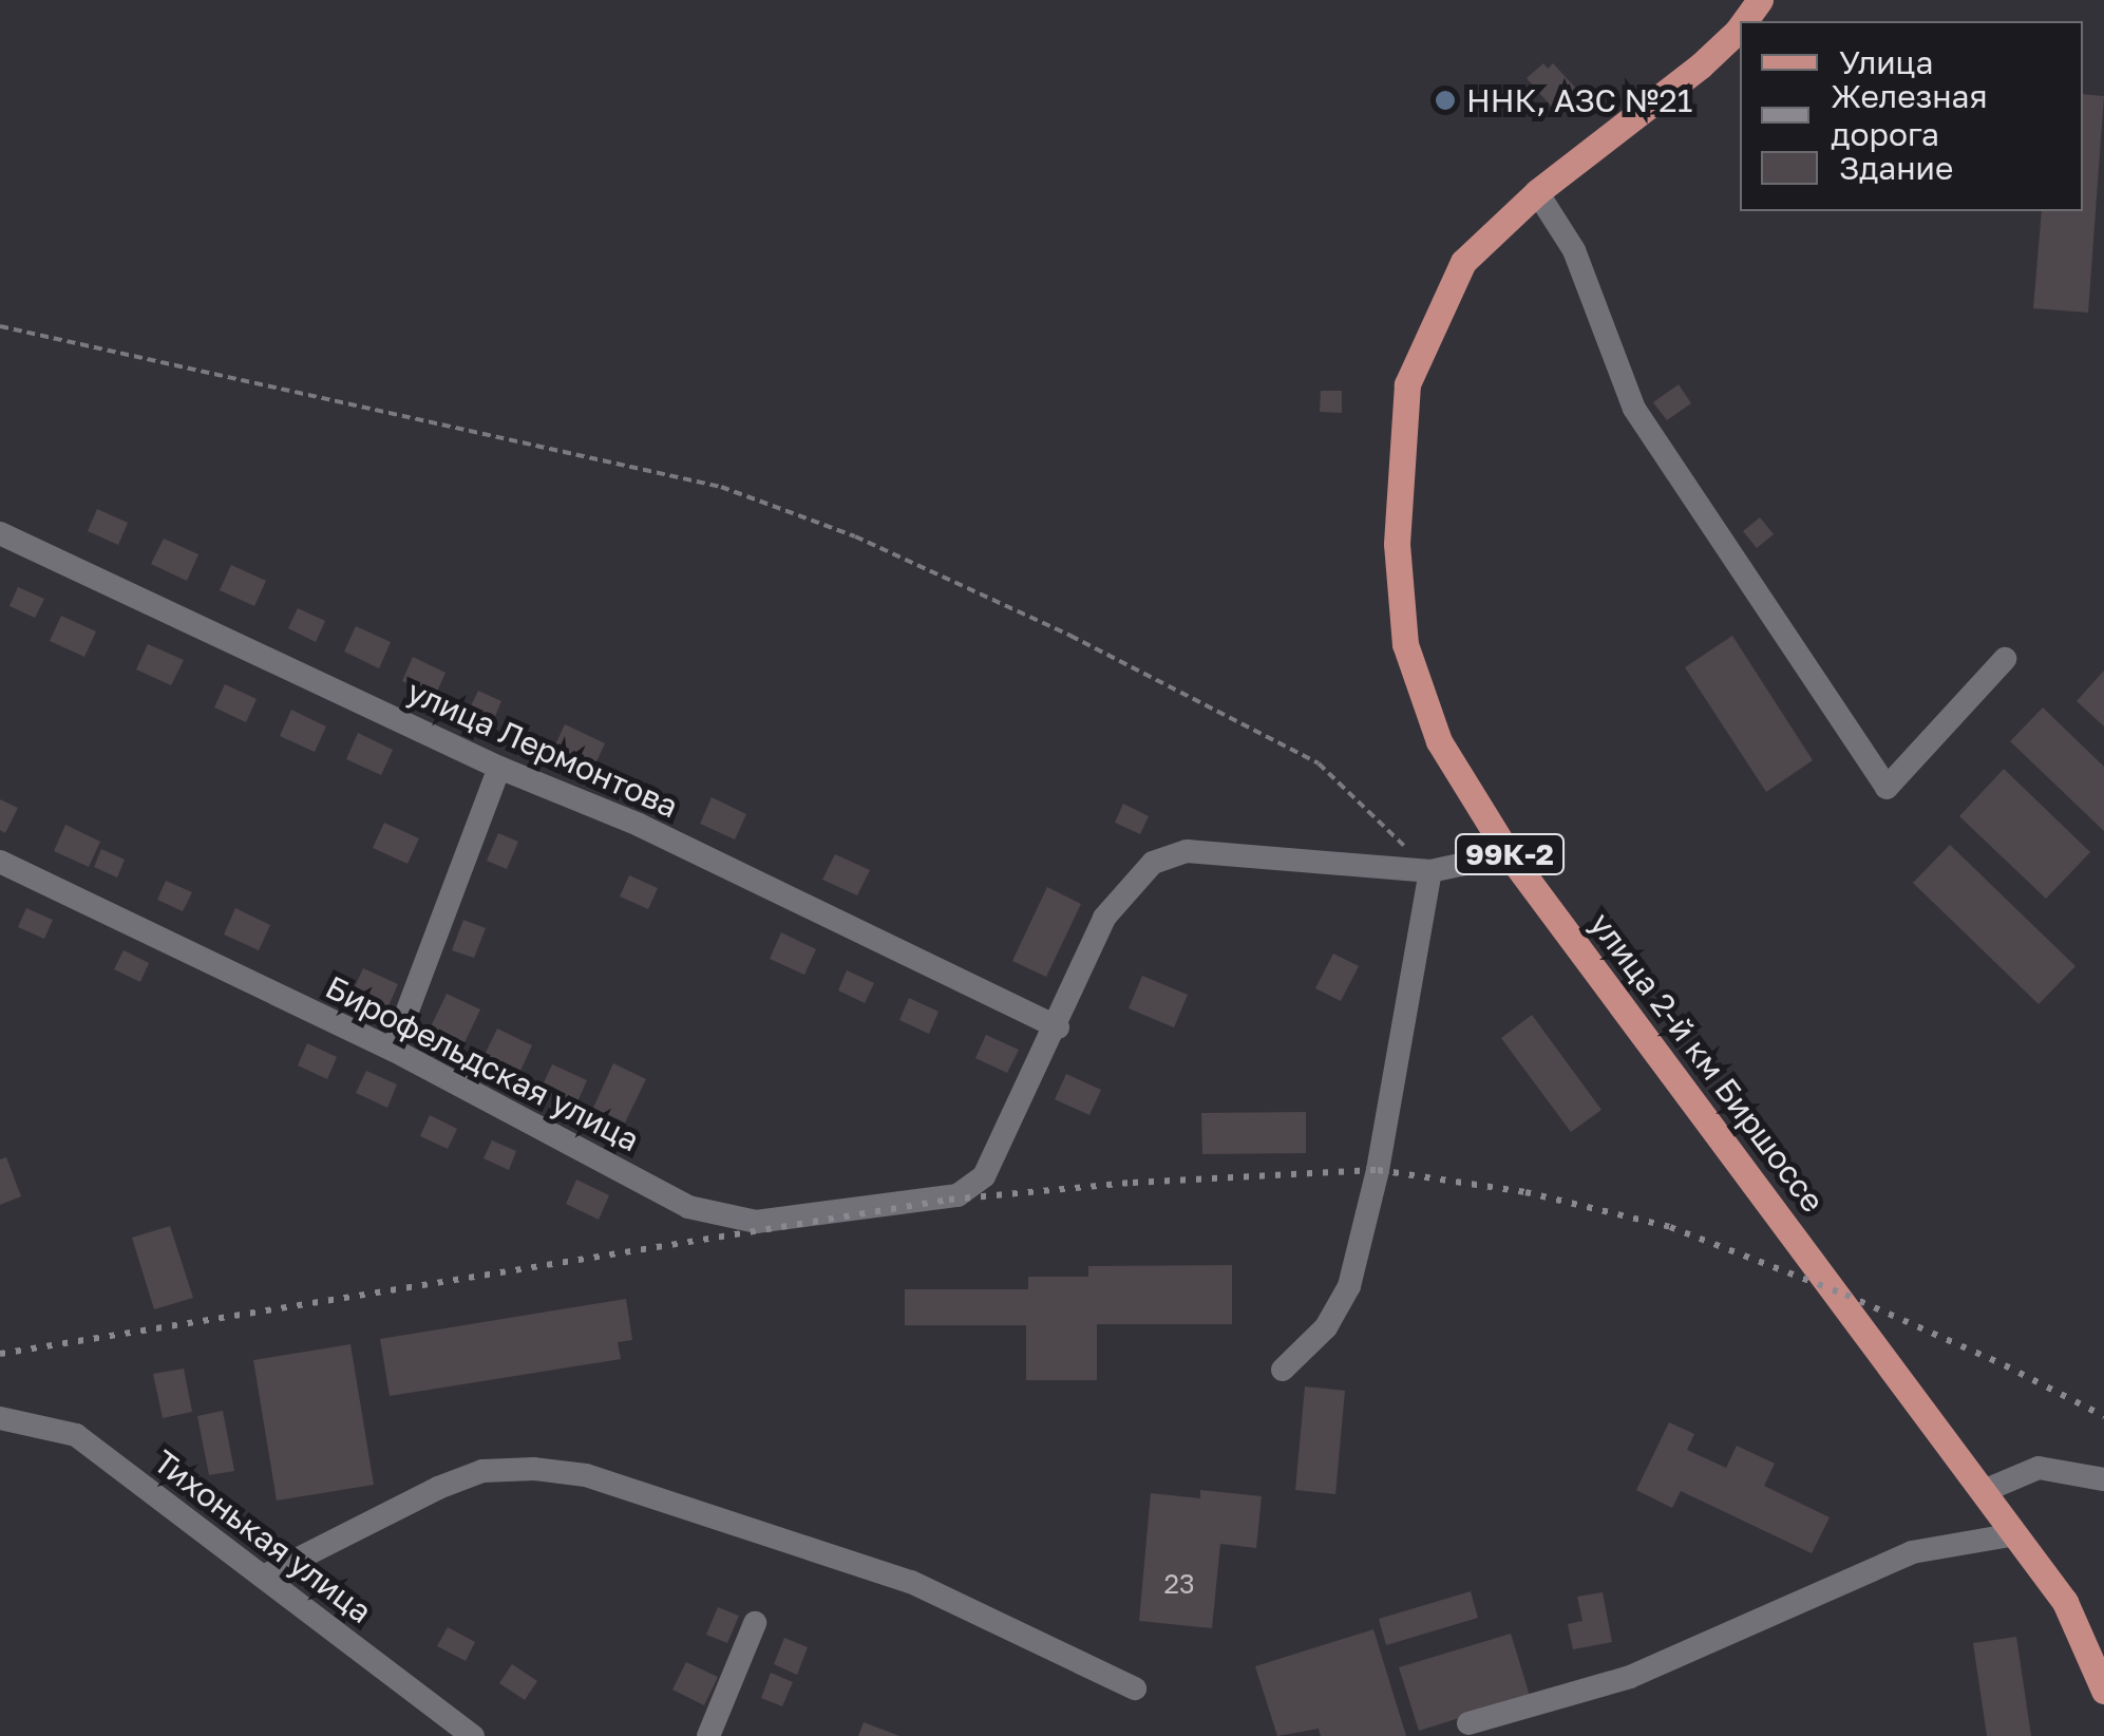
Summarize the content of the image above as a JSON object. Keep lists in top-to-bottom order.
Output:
{
  "streets": {
    "main road": ["99К-2", "улица 2-й км Биршоссе"],
    "street": ["улица Лермонтова", "Бирофельдская улица", "Тихонькая улица"]
  },
  "crossings": [
    ["улица Лермонтова", "Бирофельдская улица"]
  ],
  "places": ["ННК, АЗС №21"],
  "house_numbers": ["23"],
  "legend": ["Улица", "Железная дорога", "Здание"]
}
